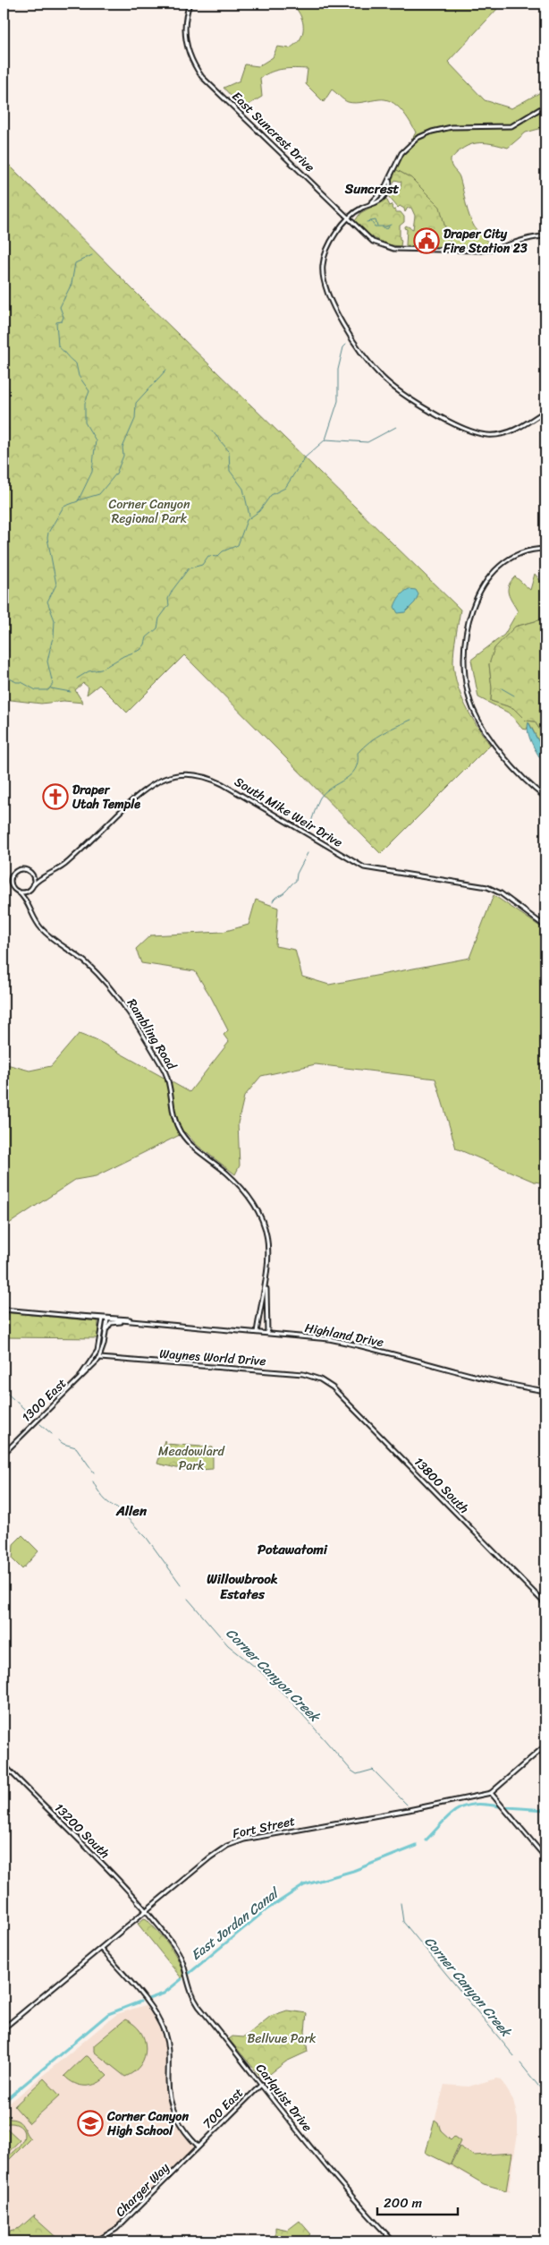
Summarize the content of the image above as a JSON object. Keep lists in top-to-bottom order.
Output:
{
  "streets": {
    "street": [
      "East Suncrest Drive",
      "South Mike Weir Drive",
      "Rambling Road",
      "Highland Drive",
      "Waynes World Drive",
      "1300 East",
      "13800 South",
      "Fort Street",
      "13200 South",
      "Carlquist Drive",
      "700 East",
      "Charger Way"
    ]
  },
  "crossings": [
    ["South Mike Weir Drive", "Rambling Road"],
    ["Rambling Road", "Highland Drive"],
    ["Highland Drive", "1300 East"],
    ["Waynes World Drive", "1300 East"],
    ["Waynes World Drive", "13800 South"],
    ["Fort Street", "13200 South"],
    ["Fort Street", "Carlquist Drive"],
    ["13200 South", "Carlquist Drive"],
    ["Carlquist Drive", "700 East"],
    ["700 East", "Charger Way"]
  ],
  "districts": [
    "Suncrest",
    "Allen",
    "Potawatomi",
    "Willowbrook Estates"
  ],
  "water": ["Corner Canyon Creek", "East Jordan Canal"],
  "parks": ["Corner Canyon Regional Park", "Meadowlard Park", "Bellvue Park"],
  "places": {
    "public building": ["Draper City Fire Station 23"],
    "church": ["Draper Utah Temple"],
    "school or university": ["Corner Canyon High School"]
  },
  "scale_bar": "200 m"
}
